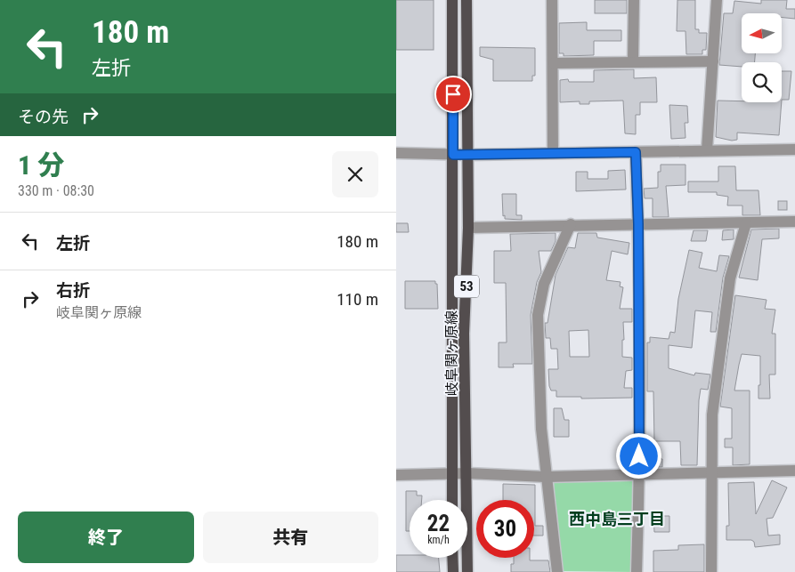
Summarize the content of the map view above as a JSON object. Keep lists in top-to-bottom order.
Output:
{
  "streets": {
    "main road": ["53", "岐阜関ヶ原線"]
  },
  "districts": ["西中島三丁目"],
  "north": "left",
  "page": {
    "turn": ["180 m", "左折"],
    "then": "その先",
    "heading": ["1 分", "330 m · 08:30"],
    "list": [
      {
        "name": "左折",
        "value": "180 m"
      },
      {
        "name": "右折",
        "note": "岐阜関ヶ原線",
        "value": "110 m"
      }
    ],
    "speed": "22 km/h",
    "limit": "30",
    "buttons": ["終了", "共有"]
  }
}
